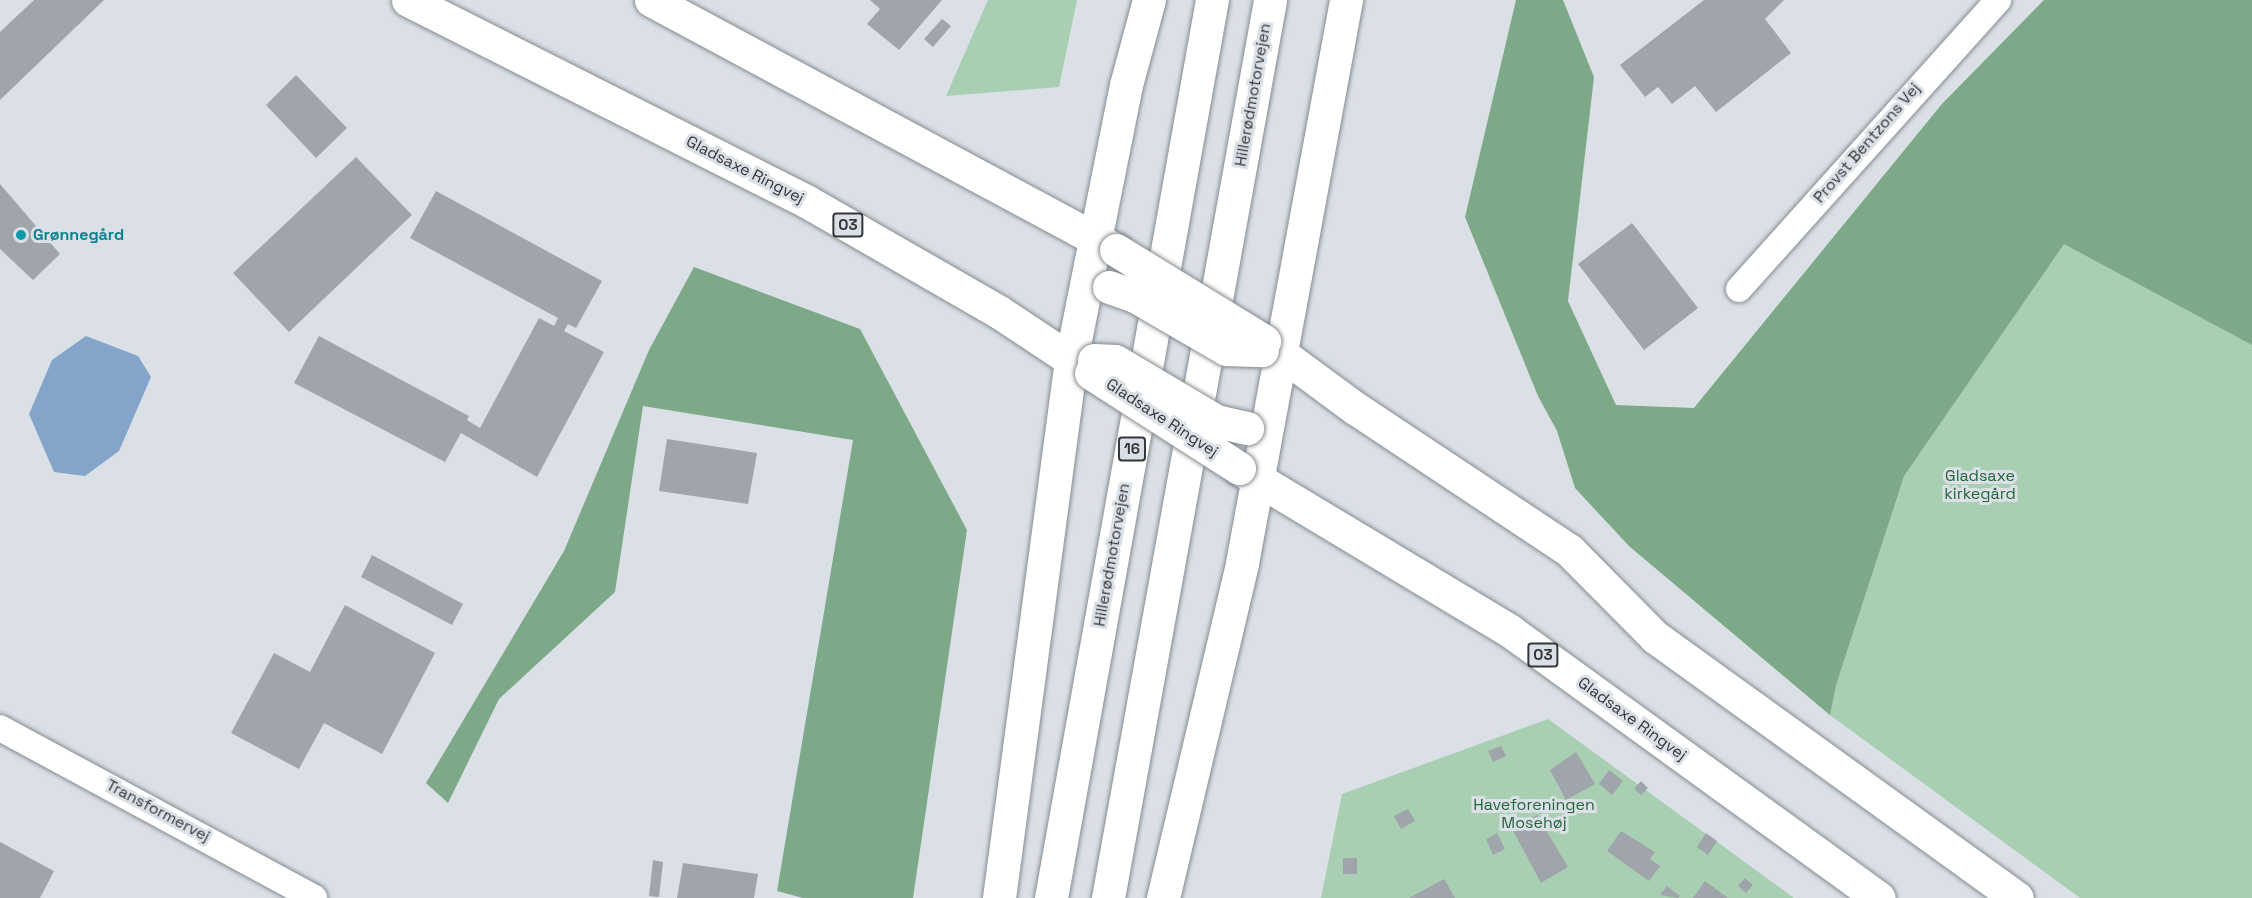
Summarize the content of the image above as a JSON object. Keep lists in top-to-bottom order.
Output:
{
  "streets": {
    "main road": [
      "Hillerødmotorvejen",
      "Gladsaxe Ringvej",
      "O3",
      "16"
    ],
    "street": ["Provst Bentzons Vej", "Transformervej"]
  },
  "parks": ["Gladsaxe kirkegård", "Haveforeningen Mosehøj"],
  "places": ["Grønnegård"]
}
